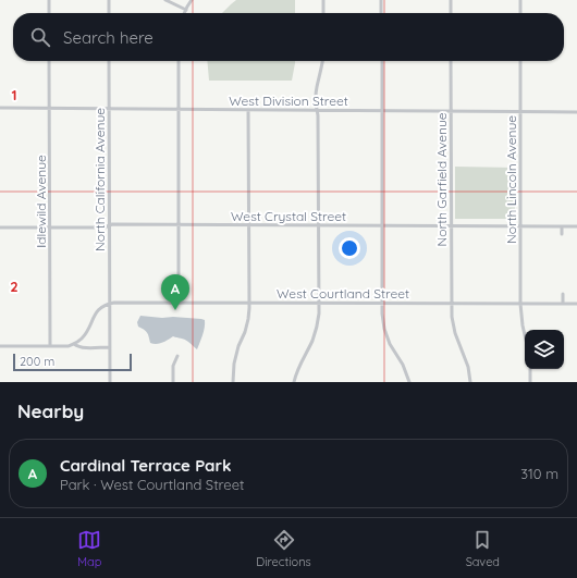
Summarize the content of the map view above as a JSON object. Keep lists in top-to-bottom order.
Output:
{
  "streets": {
    "street": [
      "West Division Street",
      "North California Avenue",
      "North Garfield Avenue",
      "North Lincoln Avenue",
      "Idlewild Avenue",
      "West Crystal Street",
      "West Courtland Street"
    ]
  },
  "crossings": [
    ["West Division Street", "North California Avenue"],
    ["West Division Street", "North Garfield Avenue"],
    ["West Division Street", "North Lincoln Avenue"],
    ["West Division Street", "Idlewild Avenue"],
    ["North California Avenue", "West Crystal Street"],
    ["North California Avenue", "West Courtland Street"],
    ["North Garfield Avenue", "West Crystal Street"],
    ["North Garfield Avenue", "West Courtland Street"],
    ["North Lincoln Avenue", "West Crystal Street"],
    ["North Lincoln Avenue", "West Courtland Street"],
    ["Idlewild Avenue", "West Crystal Street"]
  ],
  "scale_bar": "200 m",
  "page": {
    "search": "Search here",
    "pins": "A",
    "scale": "200 m",
    "heading": "Nearby",
    "list": [
      {
        "mark": "A",
        "name": "Cardinal Terrace Park",
        "note": "Park · West Courtland Street",
        "value": "310 m"
      }
    ],
    "nav": ["Map", "Directions", "Saved"]
  },
  "grid": {
    "rows": ["1", "2"]
  }
}
